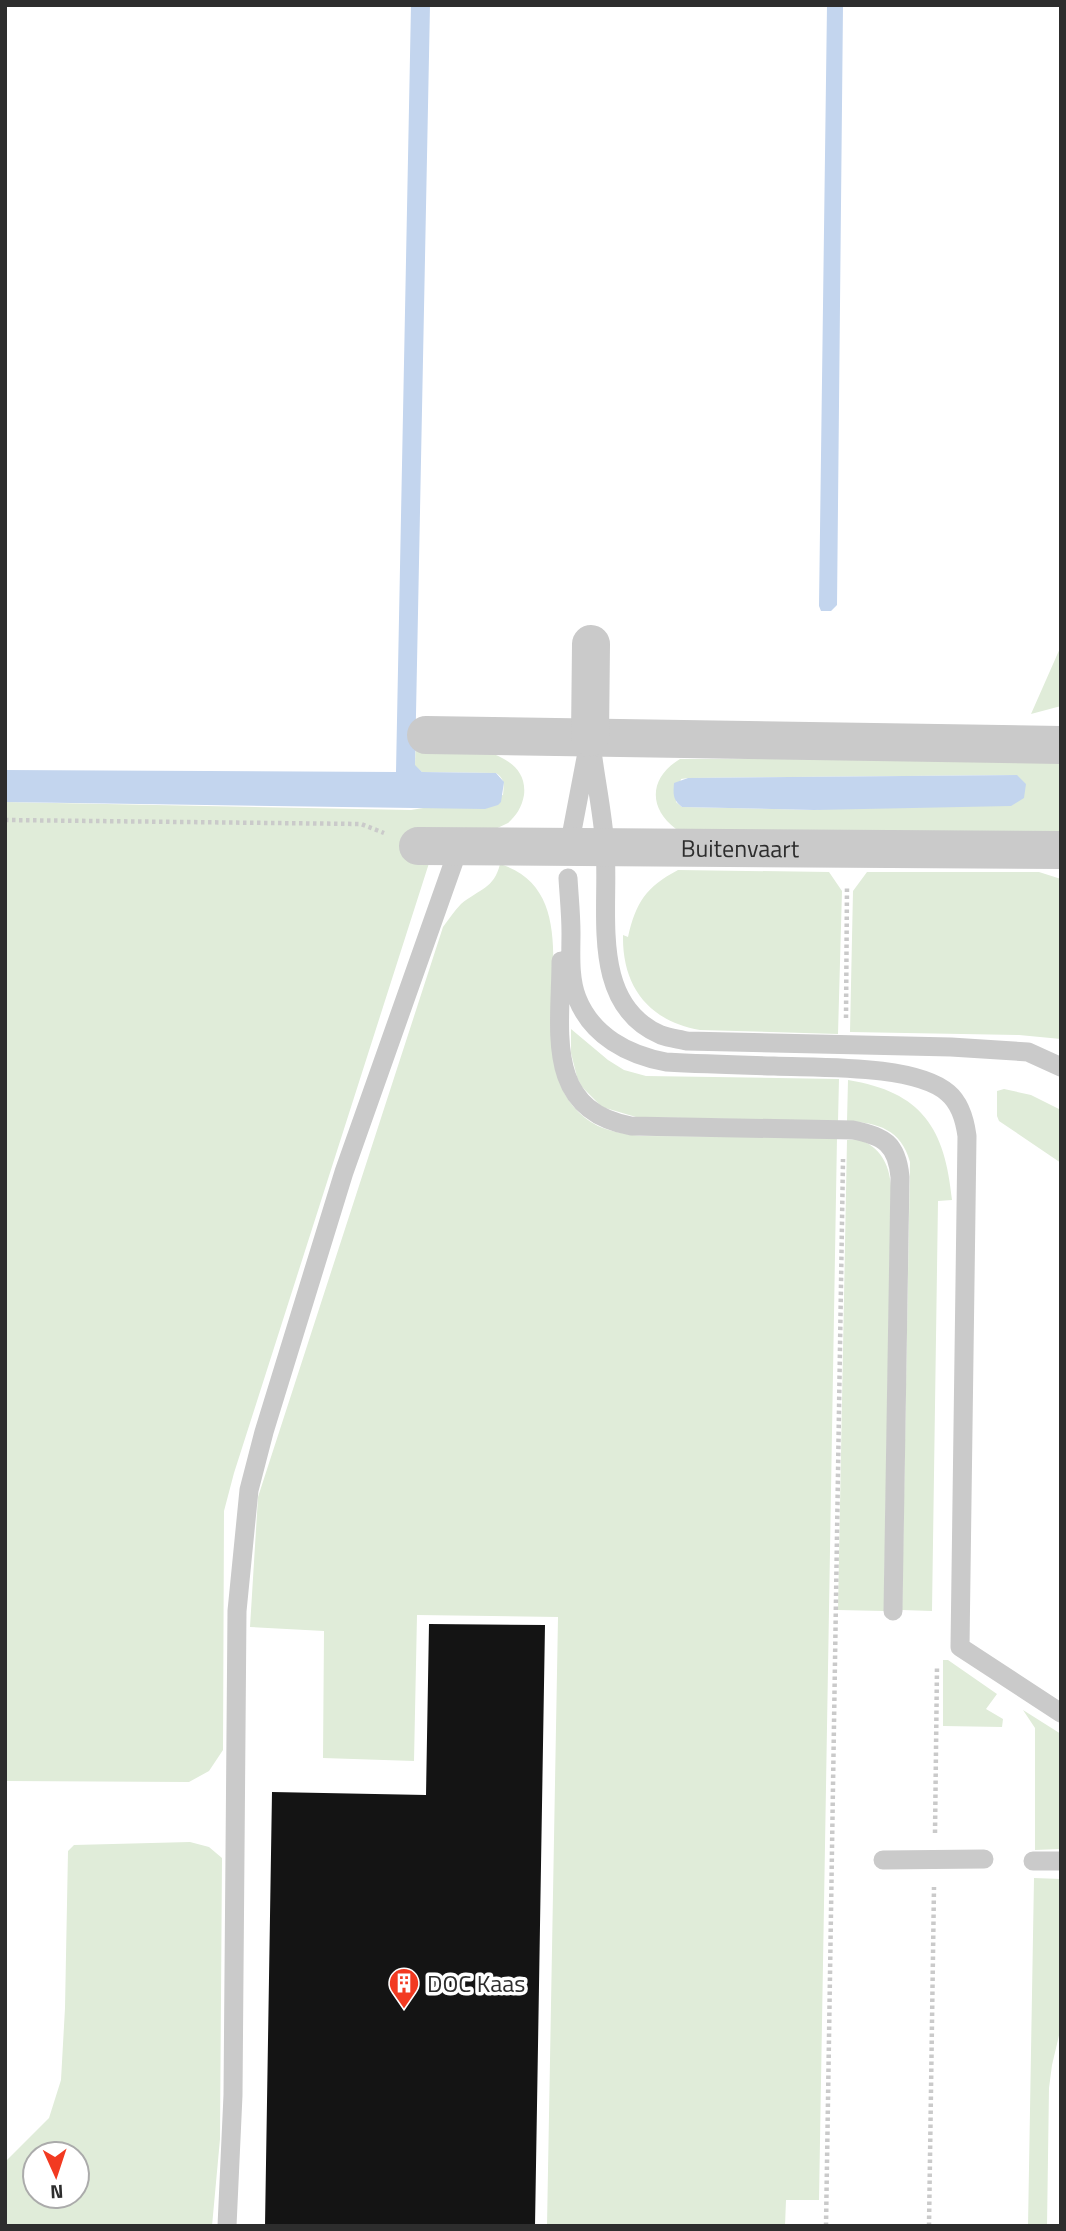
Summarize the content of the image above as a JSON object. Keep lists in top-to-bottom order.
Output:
{
  "streets": {
    "street": ["Buitenvaart"]
  },
  "places": {
    "building": ["DOC Kaas"]
  },
  "north": "bottom"
}
